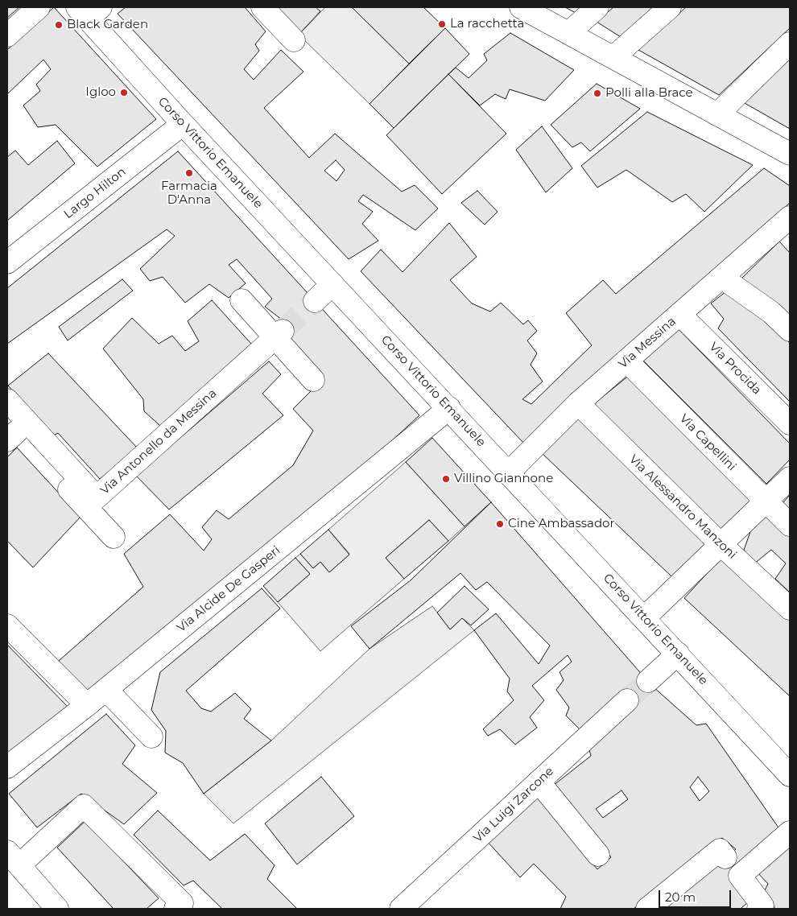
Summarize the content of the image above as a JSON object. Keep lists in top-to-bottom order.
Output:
{
  "streets": {
    "street": [
      "Corso Vittorio Emanuele",
      "Largo Hilton",
      "Via Messina",
      "Via Procida",
      "Via Antonello da Messina",
      "Via Capellini",
      "Via Alessandro Manzoni",
      "Via Alcide De Gasperi",
      "Via Luigi Zarcone"
    ]
  },
  "crossings": [
    ["Corso Vittorio Emanuele", "Largo Hilton"],
    ["Corso Vittorio Emanuele", "Via Messina"],
    ["Corso Vittorio Emanuele", "Via Alcide De Gasperi"],
    ["Via Messina", "Via Procida"],
    ["Via Messina", "Via Capellini"],
    ["Via Messina", "Via Alessandro Manzoni"]
  ],
  "places": [
    "La racchetta",
    "Black Garden",
    "Igloo",
    "Polli alla Brace",
    "Farmacia D'Anna",
    "Villino Giannone",
    "Cine Ambassador"
  ],
  "scale_bar": "20 m"
}
